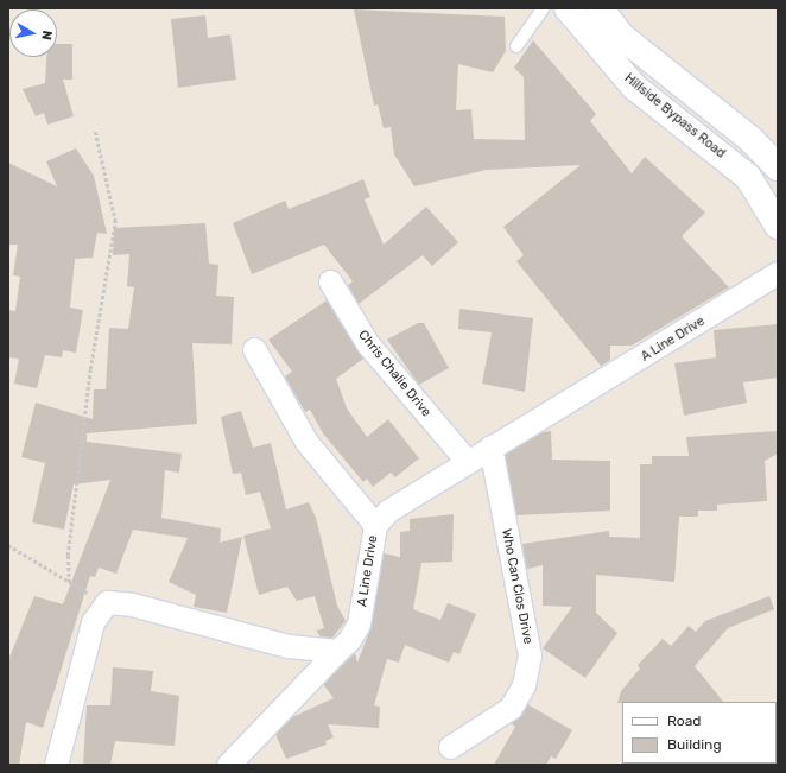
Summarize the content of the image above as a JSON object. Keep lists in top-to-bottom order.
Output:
{
  "streets": {
    "main road": ["Hillside Bypass Road"],
    "street": ["A Line Drive", "Chris Chalie Drive", "Who Can Clos Drive"]
  },
  "crossings": [
    ["A Line Drive", "Chris Chalie Drive"],
    ["A Line Drive", "Who Can Clos Drive"]
  ],
  "legend": ["Road", "Building"],
  "north": "right"
}
